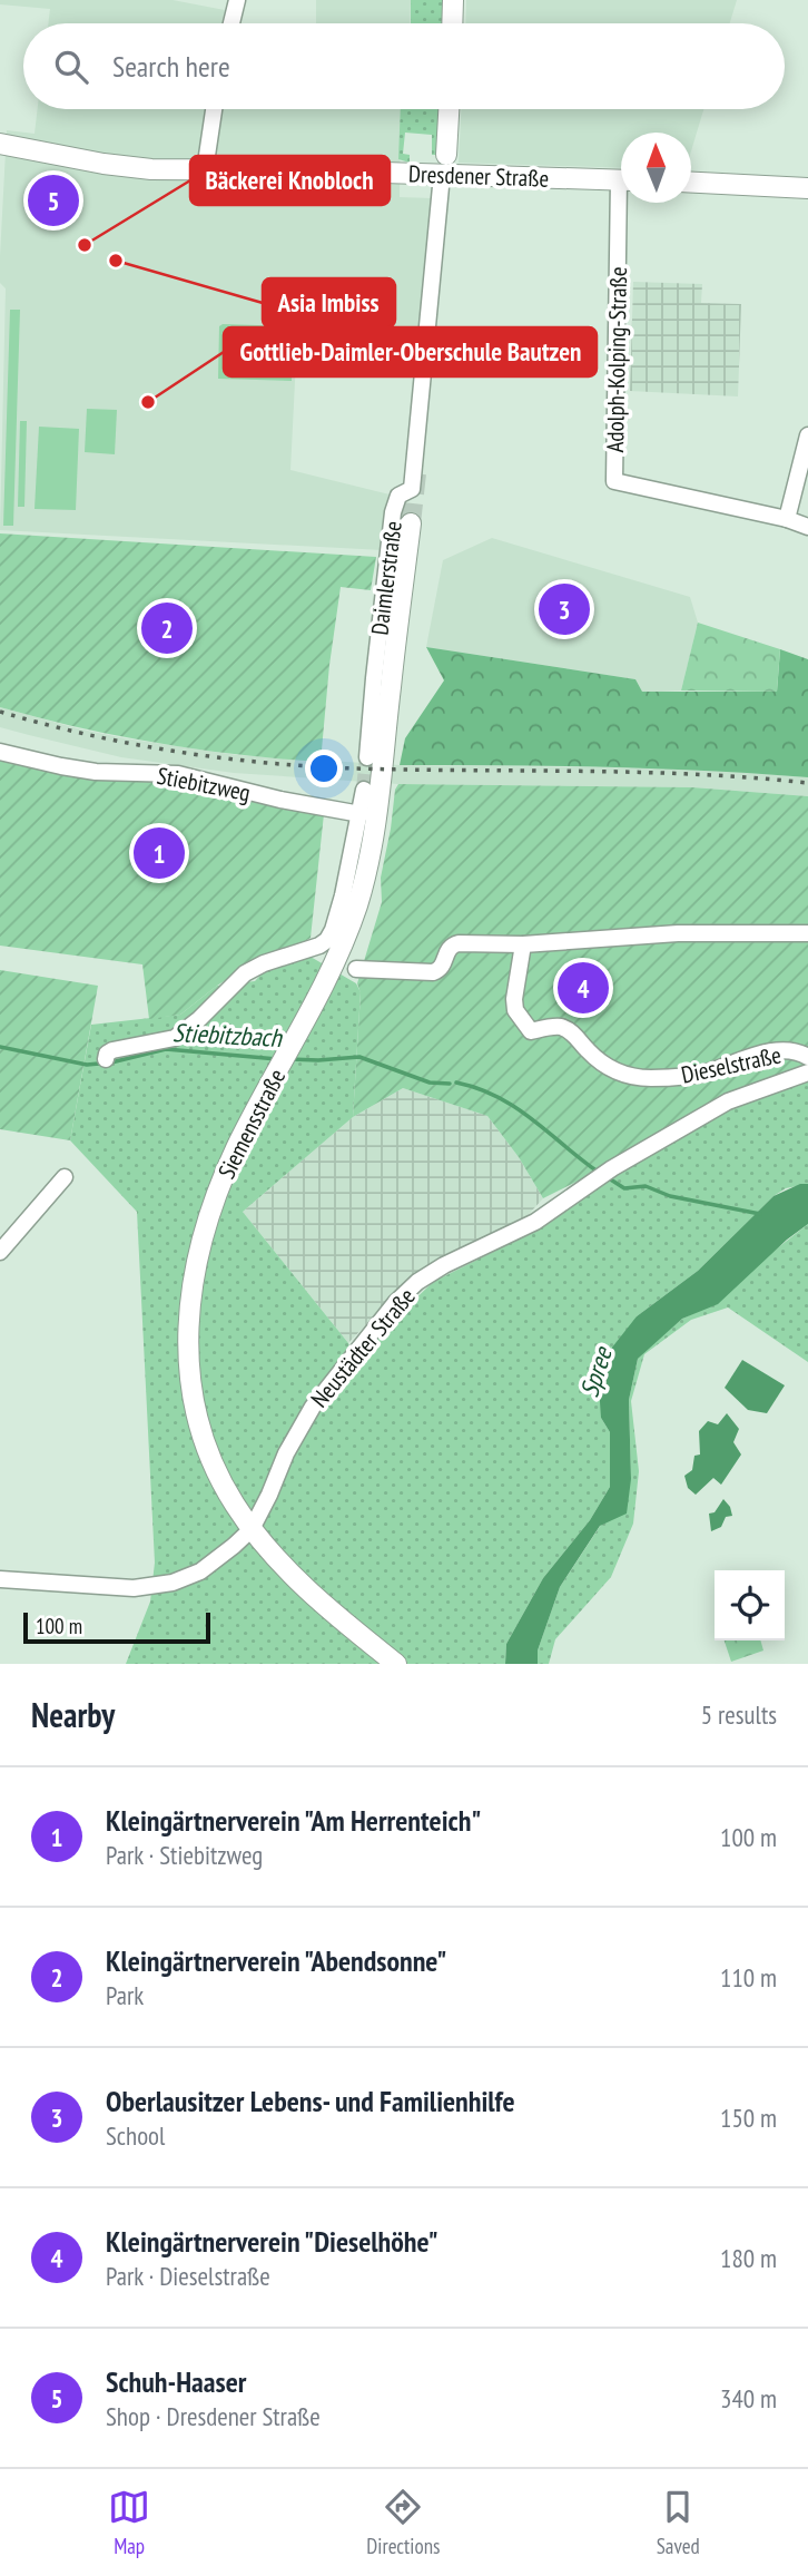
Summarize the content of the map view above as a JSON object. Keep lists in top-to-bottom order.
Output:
{
  "streets": {
    "main road": ["Dresdener Straße", "Siemensstraße"],
    "street": [
      "Adolph-Kolping-Straße",
      "Daimlerstraße",
      "Stiebitzweg",
      "Dieselstraße",
      "Neustädter Straße"
    ]
  },
  "crossings": [
    ["Dresdener Straße", "Daimlerstraße"],
    ["Siemensstraße", "Neustädter Straße"]
  ],
  "water": ["Stiebitzbach", "Spree"],
  "places": ["Bäckerei Knobloch", "Asia Imbiss", "Gottlieb-Daimler-Oberschule Bautzen"],
  "scale_bar": "100 m",
  "north": "top",
  "page": {
    "search": "Search here",
    "pins": [
      "5",
      "3",
      "2",
      "1",
      "4"
    ],
    "scale": "100 m",
    "heading": ["Nearby", "5 results"],
    "list": [
      {
        "mark": "1",
        "name": "Kleingärtnerverein \"Am Herrenteich\"",
        "note": "Park · Stiebitzweg",
        "value": "100 m"
      },
      {
        "mark": "2",
        "name": "Kleingärtnerverein \"Abendsonne\"",
        "note": "Park",
        "value": "110 m"
      },
      {
        "mark": "3",
        "name": "Oberlausitzer Lebens- und Familienhilfe",
        "note": "School",
        "value": "150 m"
      },
      {
        "mark": "4",
        "name": "Kleingärtnerverein \"Dieselhöhe\"",
        "note": "Park · Dieselstraße",
        "value": "180 m"
      },
      {
        "mark": "5",
        "name": "Schuh-Haaser",
        "note": "Shop · Dresdener Straße",
        "value": "340 m"
      }
    ],
    "nav": ["Map", "Directions", "Saved"]
  }
}
